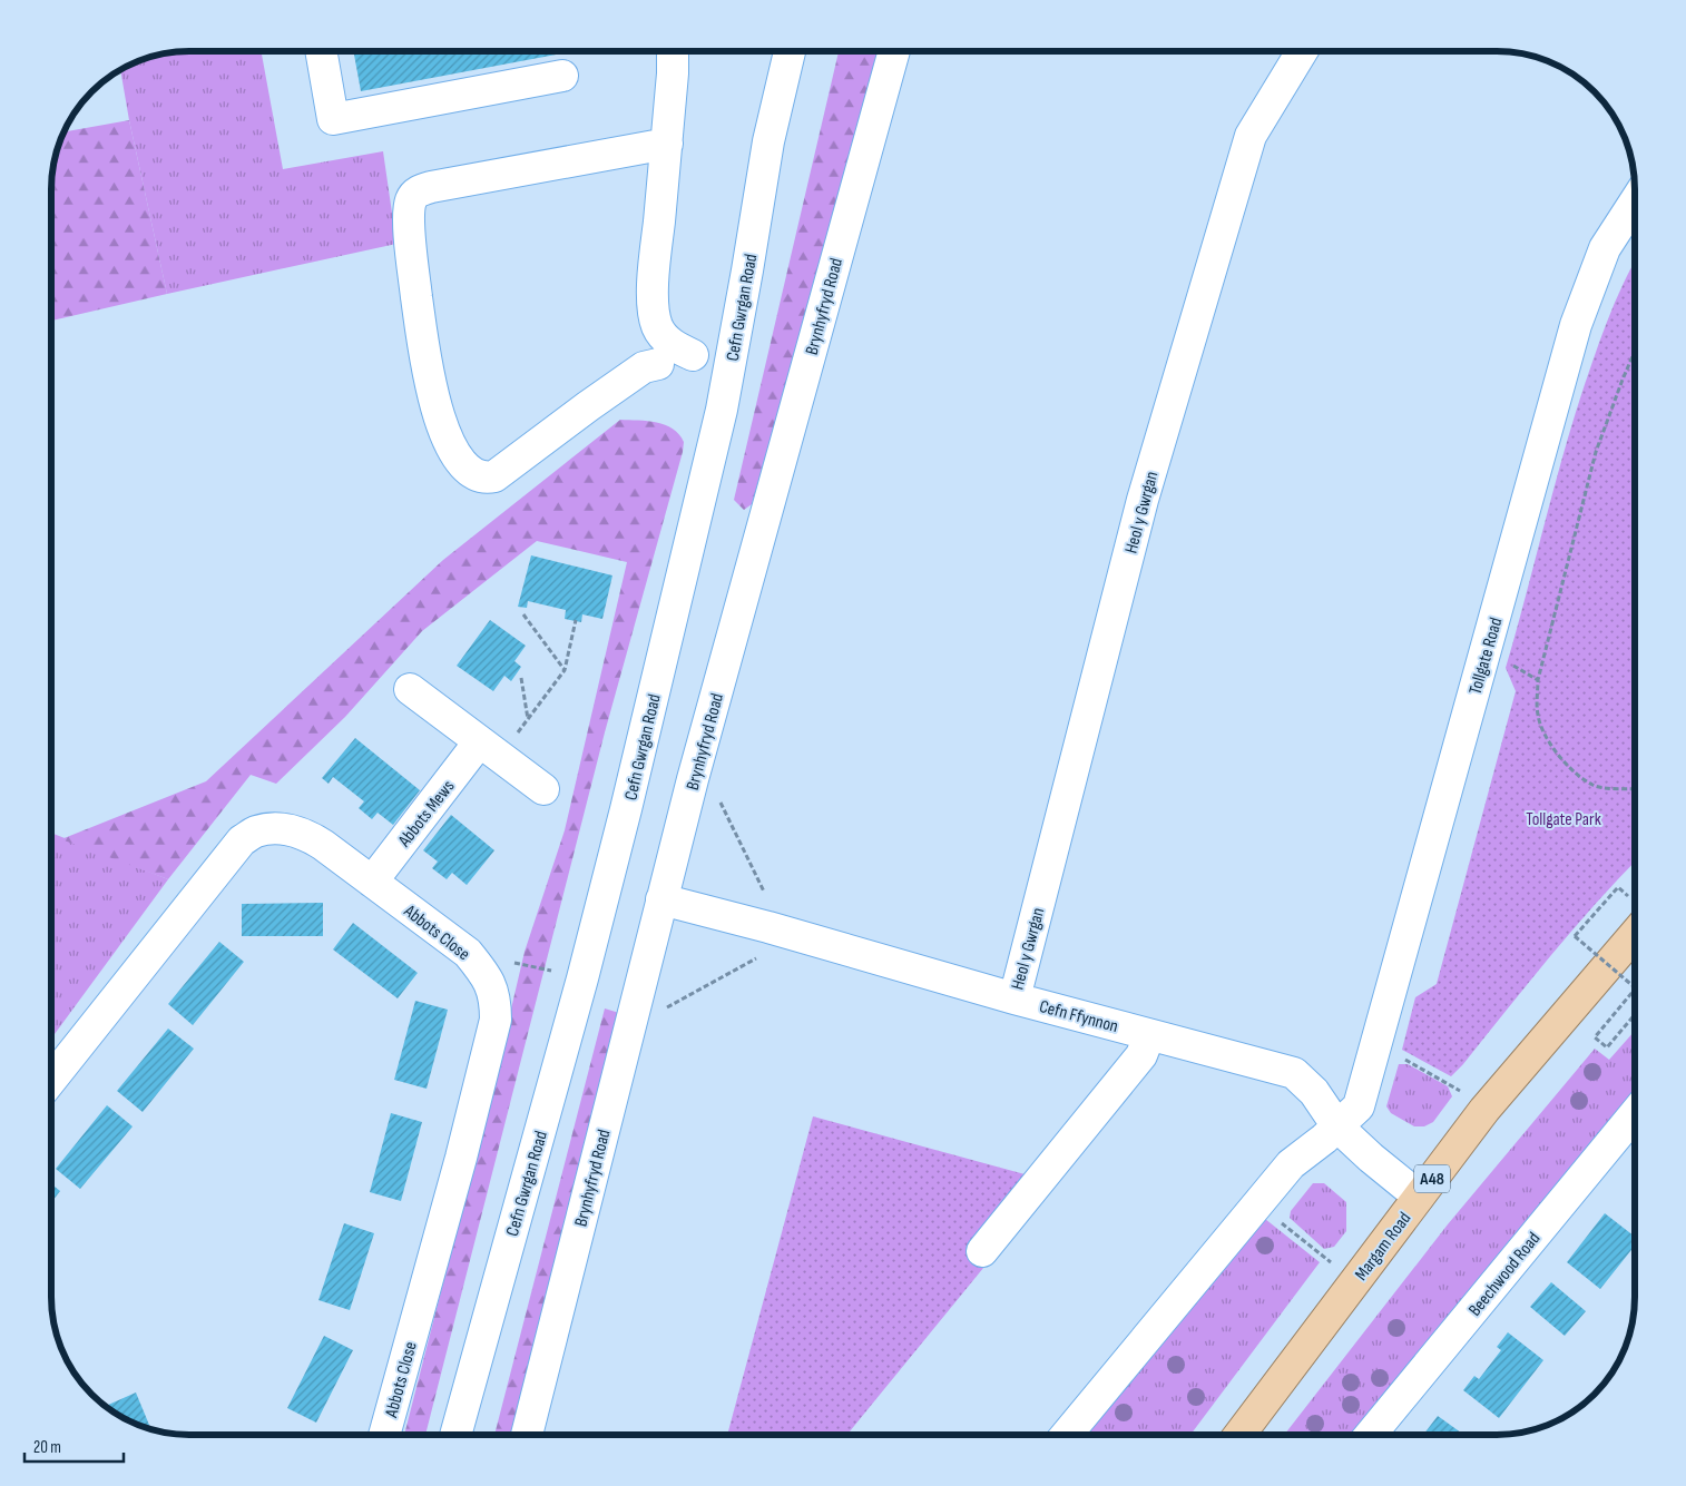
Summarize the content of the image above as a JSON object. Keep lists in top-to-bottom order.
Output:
{
  "streets": {
    "main road": ["A48", "Margam Road"],
    "street": [
      "Brynhyfryd Road",
      "Cefn Gwrgan Road",
      "Heol y Gwrgan",
      "Tollgate Road",
      "Abbots Mews",
      "Abbots Close",
      "Cefn Ffynnon",
      "Beechwood Road"
    ]
  },
  "crossings": [
    ["Brynhyfryd Road", "Cefn Ffynnon"],
    ["Heol y Gwrgan", "Cefn Ffynnon"],
    ["Tollgate Road", "Cefn Ffynnon"],
    ["Abbots Mews", "Abbots Close"],
    ["Cefn Ffynnon", "Margam Road"]
  ],
  "parks": ["Tollgate Park"],
  "scale_bar": "20 m"
}
